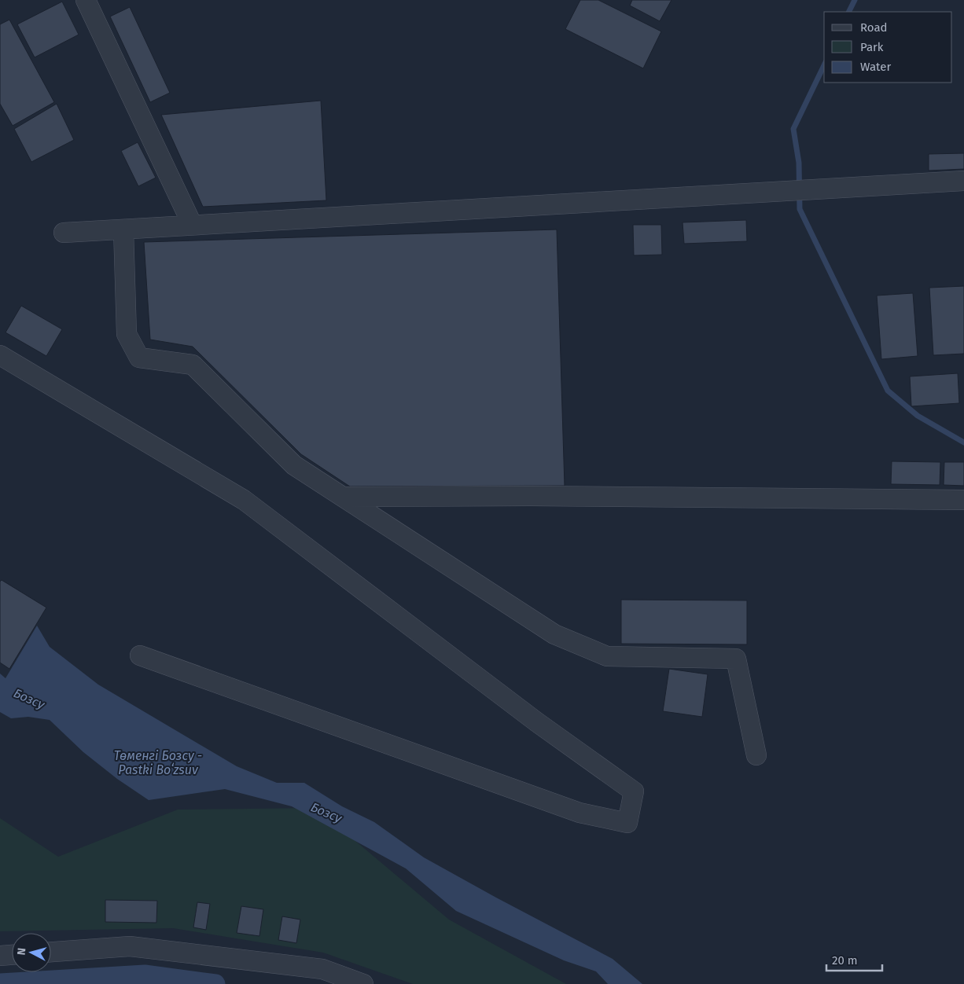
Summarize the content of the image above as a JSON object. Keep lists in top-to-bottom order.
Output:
{
  "water": ["Бозсу", "Төменгі Бозсу - Pastki Boʻzsuv"],
  "legend": ["Road", "Park", "Water"],
  "scale_bar": "20 m",
  "north": "left"
}
